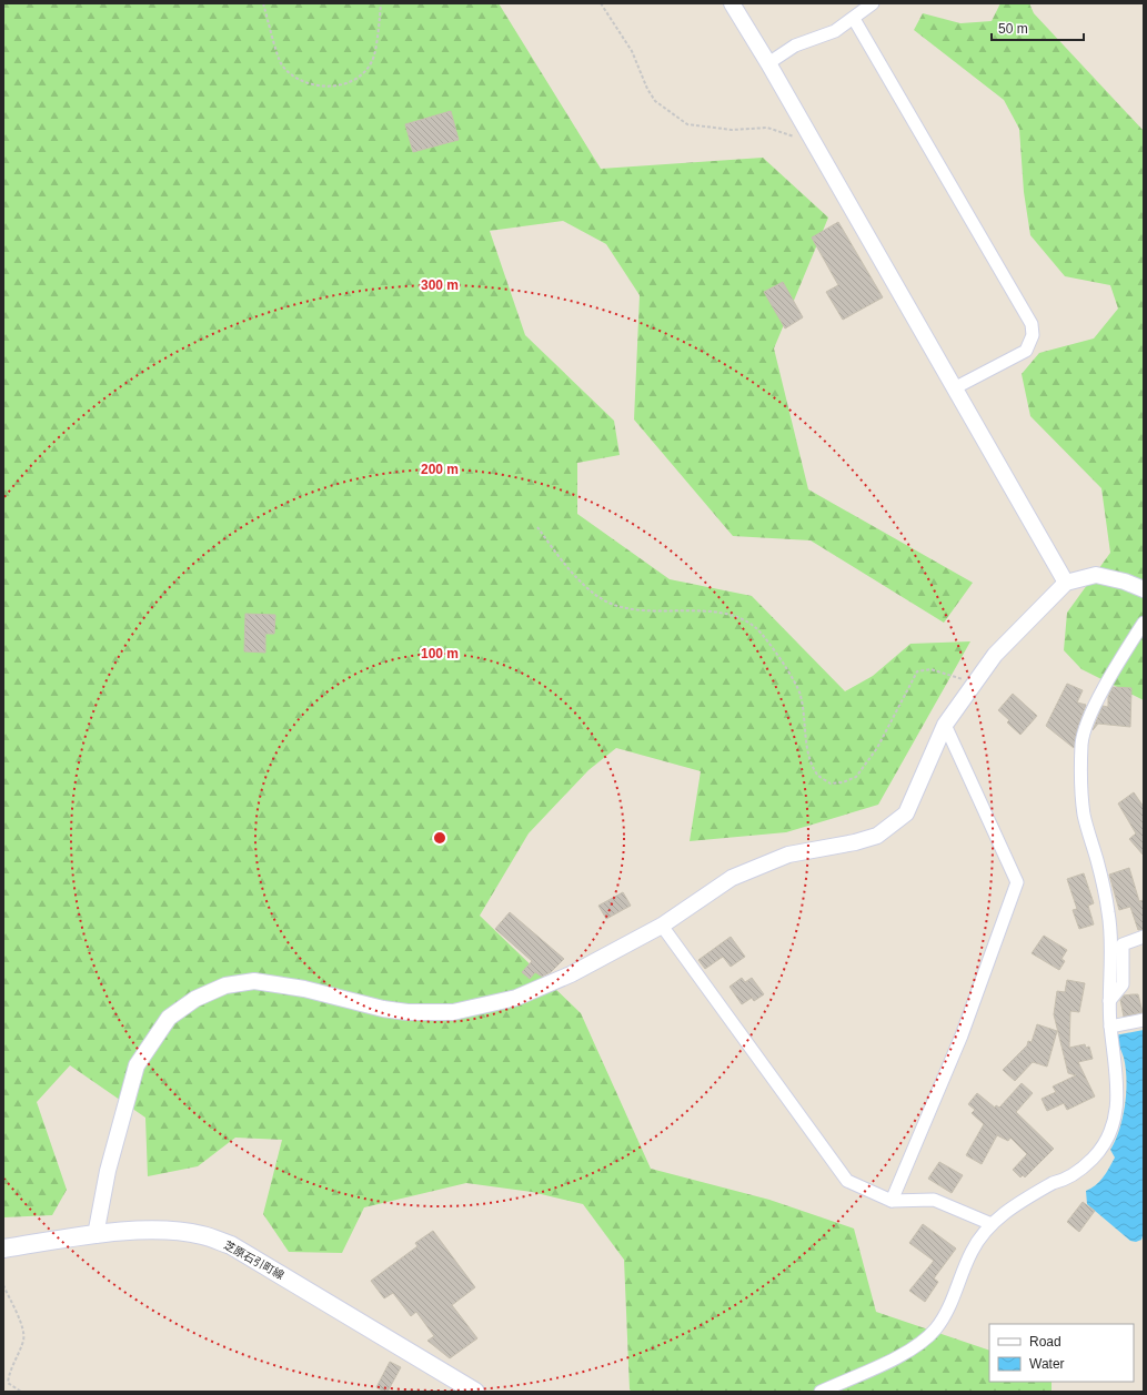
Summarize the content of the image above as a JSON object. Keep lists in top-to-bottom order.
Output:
{
  "streets": {
    "main road": ["芝原石引町線"]
  },
  "legend": ["Road", "Water"],
  "scale_bar": "50 m",
  "rings": ["300 m", "200 m", "100 m"]
}
